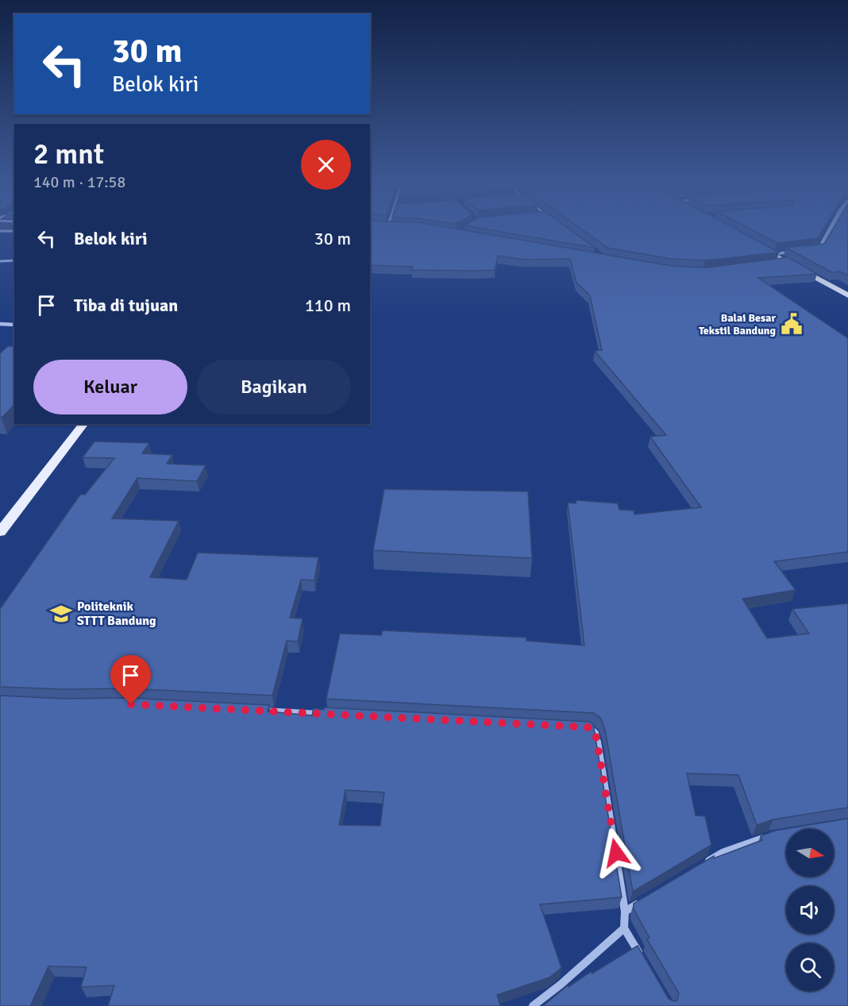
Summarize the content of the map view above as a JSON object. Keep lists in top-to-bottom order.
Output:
{
  "places": {
    "public building": ["Balai Besar Tekstil Bandung"],
    "school or university": ["Politeknik STTT Bandung"]
  },
  "north": "right",
  "page": {
    "turn": ["30 m", "Belok kiri"],
    "heading": ["2 mnt", "140 m · 17:58"],
    "list": [
      {
        "name": "Belok kiri",
        "value": "30 m"
      },
      {
        "name": "Tiba di tujuan",
        "value": "110 m"
      }
    ],
    "buttons": ["Keluar", "Bagikan"]
  }
}
